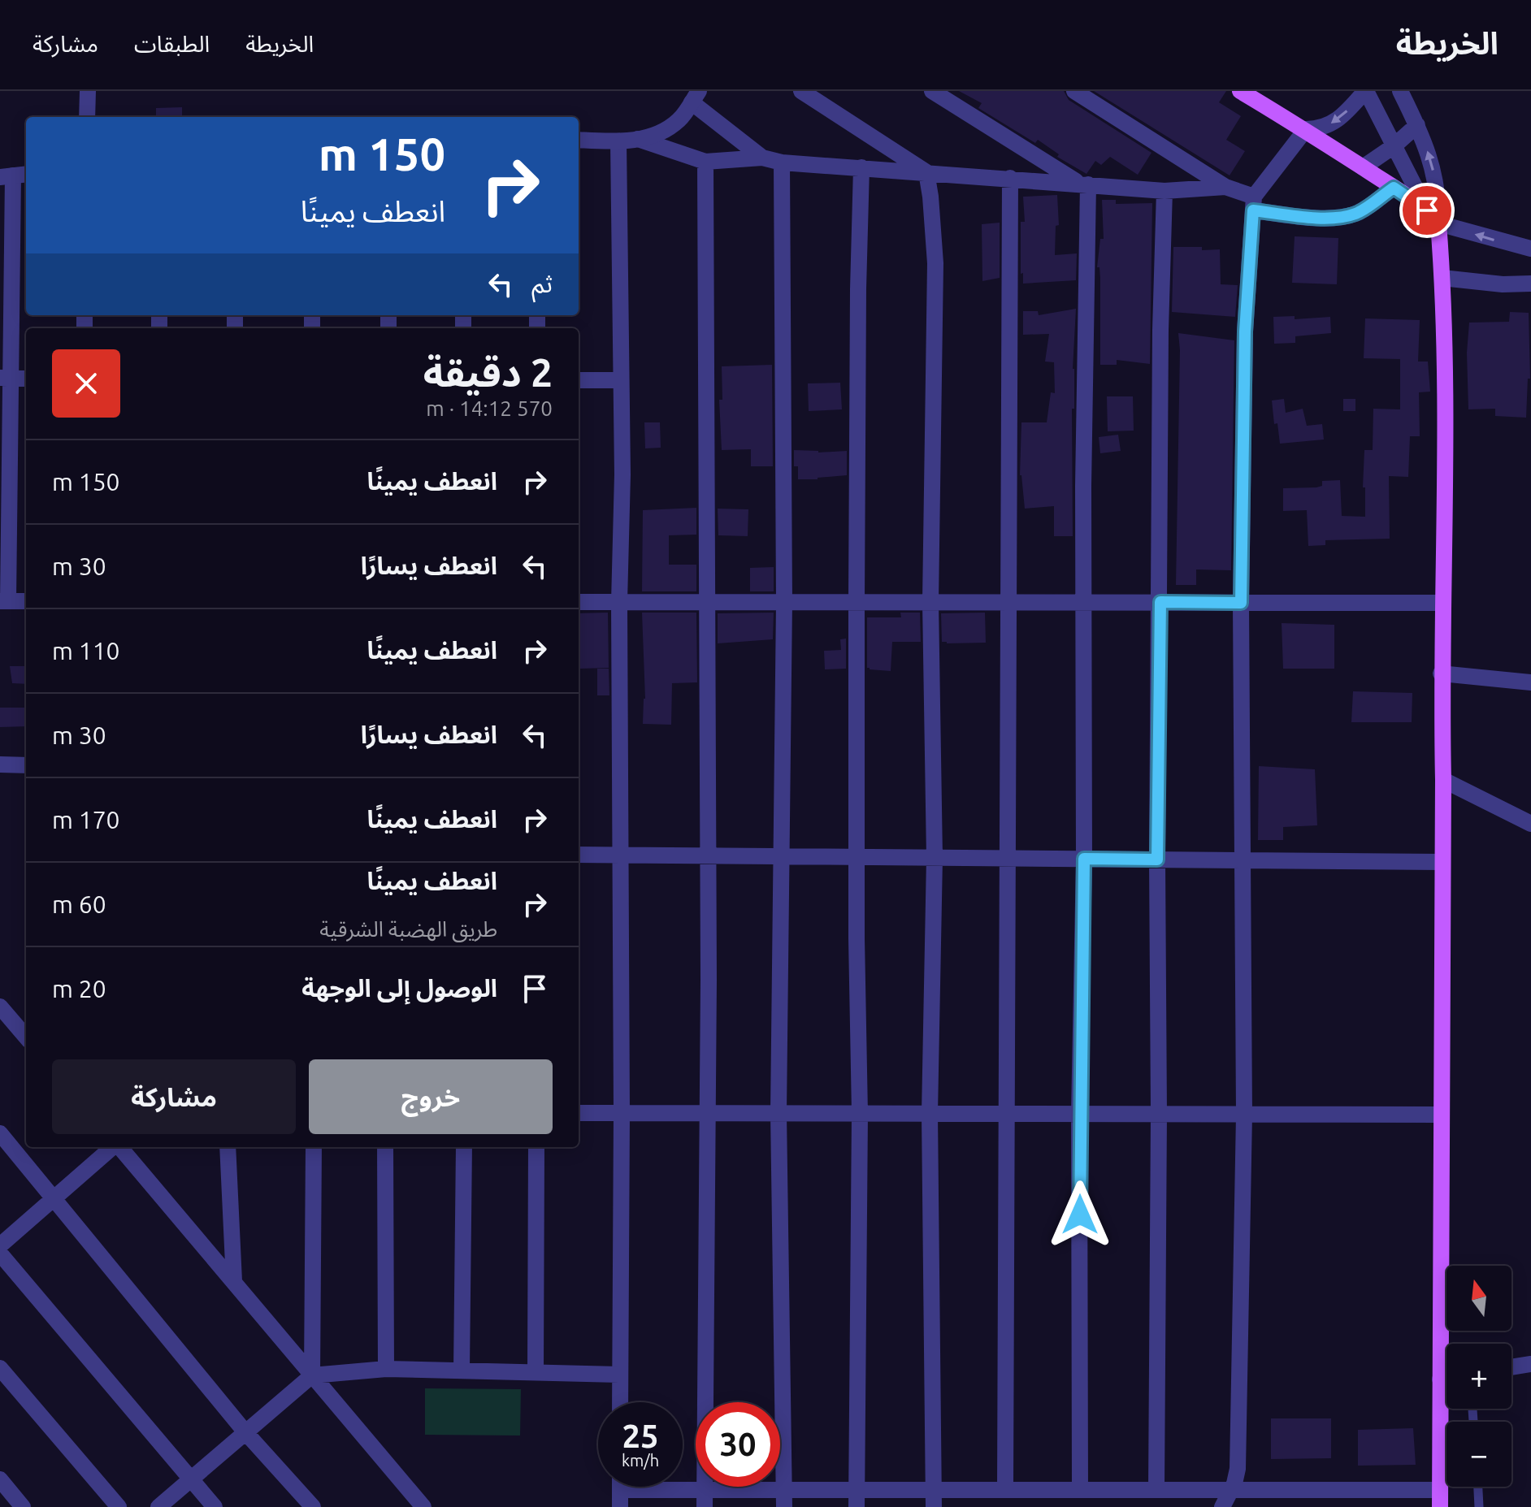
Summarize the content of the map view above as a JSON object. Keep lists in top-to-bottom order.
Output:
{
  "north": "top",
  "page": {
    "header": "الخريطة",
    "nav": ["الخريطة", "الطبقات", "مشاركة"],
    "turn": ["150 m", "انعطف يمينًا"],
    "then": "ثم",
    "heading": ["2 دقيقة", "570 m · 14:12"],
    "list": [
      {
        "name": "انعطف يمينًا",
        "value": "150 m"
      },
      {
        "name": "انعطف يسارًا",
        "value": "30 m"
      },
      {
        "name": "انعطف يمينًا",
        "value": "110 m"
      },
      {
        "name": "انعطف يسارًا",
        "value": "30 m"
      },
      {
        "name": "انعطف يمينًا",
        "value": "170 m"
      },
      {
        "name": "انعطف يمينًا",
        "note": "طريق الهضبة الشرقية",
        "value": "60 m"
      },
      {
        "name": "الوصول إلى الوجهة",
        "value": "20 m"
      }
    ],
    "buttons": ["خروج", "مشاركة"],
    "map_buttons": ["+", "−"],
    "speed": "25 km/h",
    "limit": "30"
  }
}
